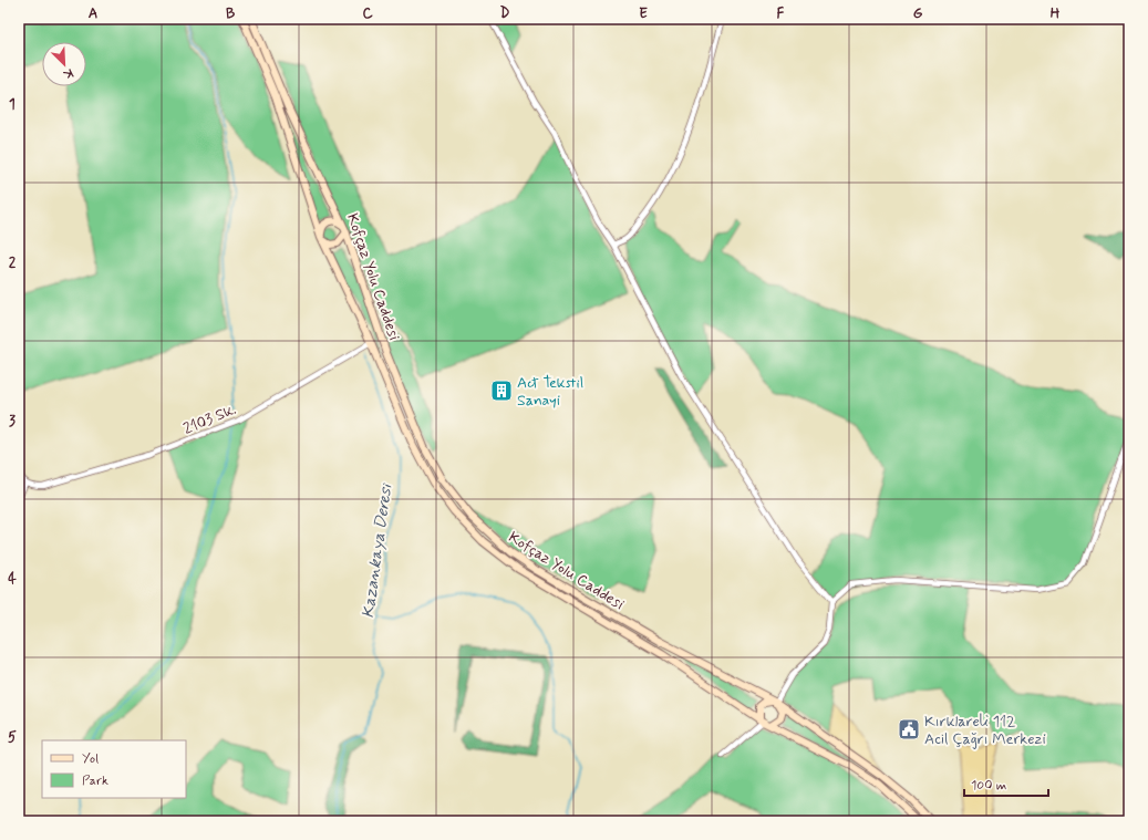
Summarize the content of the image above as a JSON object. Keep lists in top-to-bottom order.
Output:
{
  "streets": {
    "main road": ["Kofçaz Yolu Caddesi"],
    "street": ["2103 Sk."]
  },
  "crossings": [
    ["Kofçaz Yolu Caddesi", "2103 Sk."]
  ],
  "water": ["Kazankaya Deresi"],
  "places": {
    "building": ["Act Tekstil Sanayi"],
    "public building": ["Kırklareli 112 Acil Çağrı Merkezi"]
  },
  "legend": ["Yol", "Park"],
  "scale_bar": "100 m",
  "north": "bottom right",
  "grid": {
    "columns": [
      "A",
      "B",
      "C",
      "D",
      "E",
      "F",
      "G",
      "H"
    ],
    "rows": [
      "1",
      "2",
      "3",
      "4",
      "5"
    ]
  }
}
